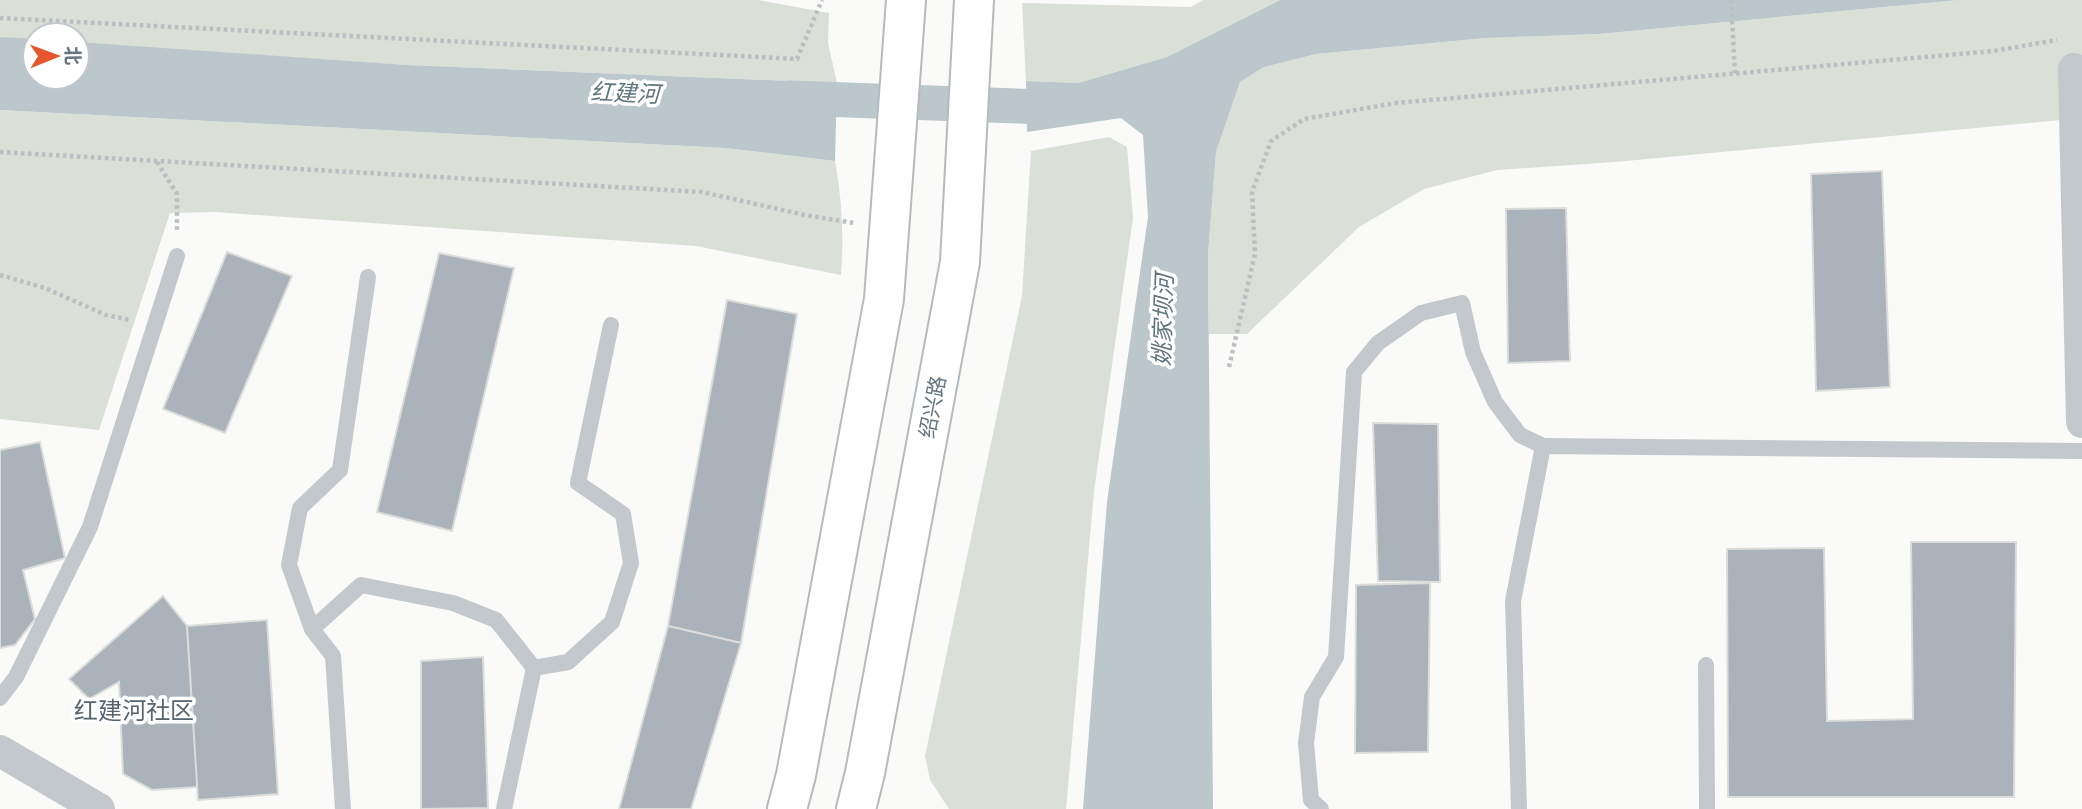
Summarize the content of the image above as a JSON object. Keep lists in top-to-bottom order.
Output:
{
  "streets": {
    "main road": ["绍兴路"]
  },
  "districts": ["红建河社区"],
  "water": ["红建河", "姚家坝河"],
  "north": "right"
}
